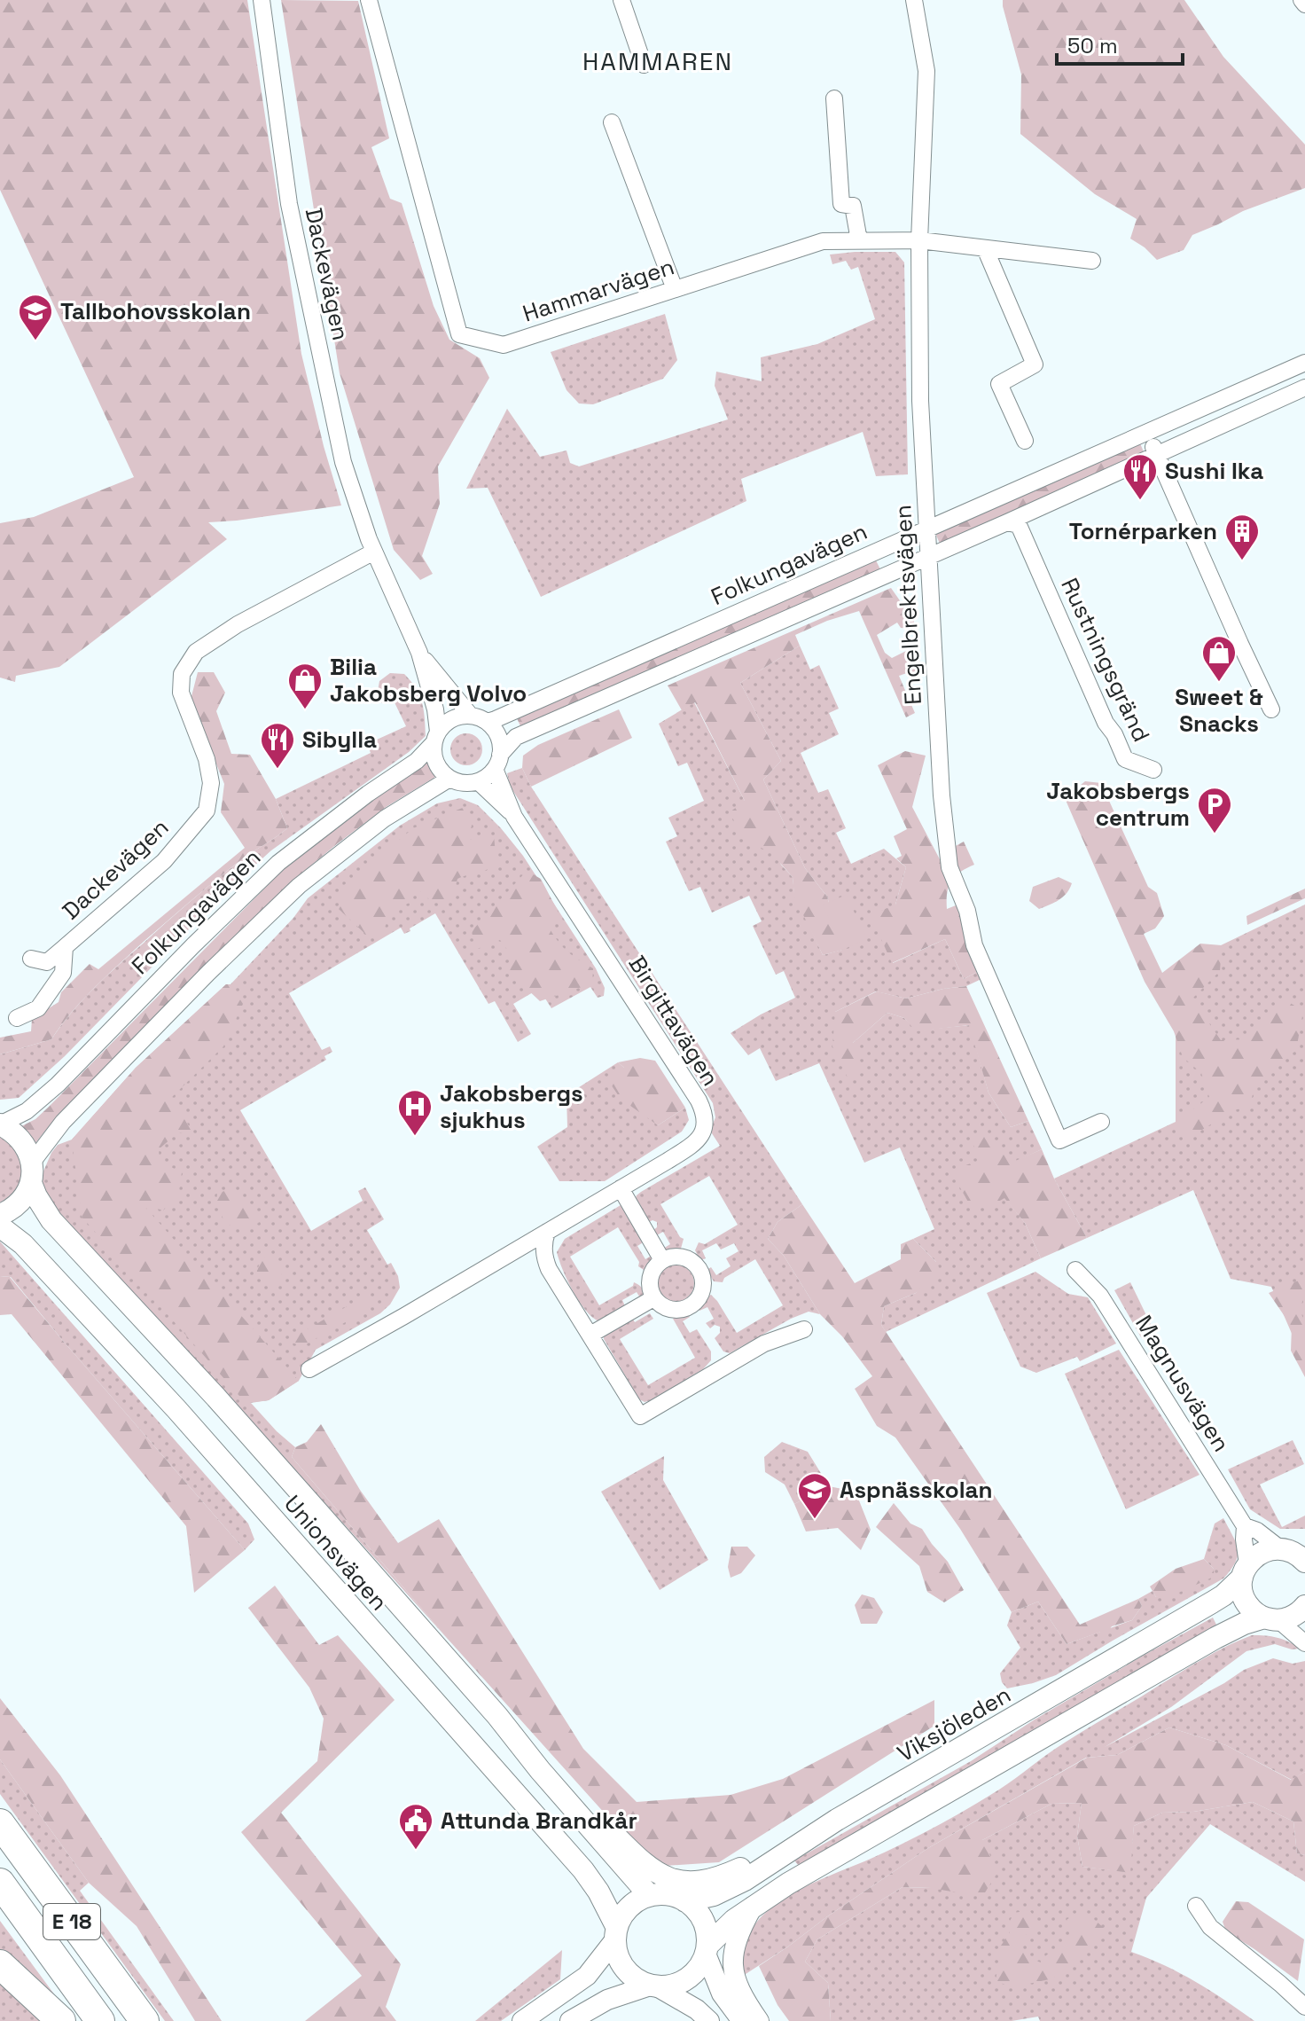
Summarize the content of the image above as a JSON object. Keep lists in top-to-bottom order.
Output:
{
  "streets": {
    "highway": ["E 18"],
    "main road": ["Unionsvägen", "Viksjöleden"],
    "street": [
      "Dackevägen",
      "Hammarvägen",
      "Folkungavägen",
      "Engelbrektsvägen",
      "Rustningsgränd",
      "Birgittavägen",
      "Magnusvägen"
    ]
  },
  "crossings": [
    ["Dackevägen", "Folkungavägen"],
    ["Dackevägen", "Birgittavägen"],
    ["Hammarvägen", "Engelbrektsvägen"],
    ["Folkungavägen", "Engelbrektsvägen"],
    ["Folkungavägen", "Rustningsgränd"],
    ["Folkungavägen", "Birgittavägen"],
    ["Folkungavägen", "Unionsvägen"],
    ["Magnusvägen", "Viksjöleden"],
    ["Unionsvägen", "Viksjöleden"]
  ],
  "districts": ["HAMMAREN"],
  "places": {
    "school or university": ["Tallbohovsskolan", "Aspnässkolan"],
    "restaurant": ["Sushi Ika", "Sibylla"],
    "building": ["Tornérparken"],
    "shop": ["Sweet & Snacks", "Bilia Jakobsberg Volvo"],
    "parking": ["Jakobsbergs centrum"],
    "hospital": ["Jakobsbergs sjukhus"],
    "public building": ["Attunda Brandkår"]
  },
  "scale_bar": "50 m"
}
